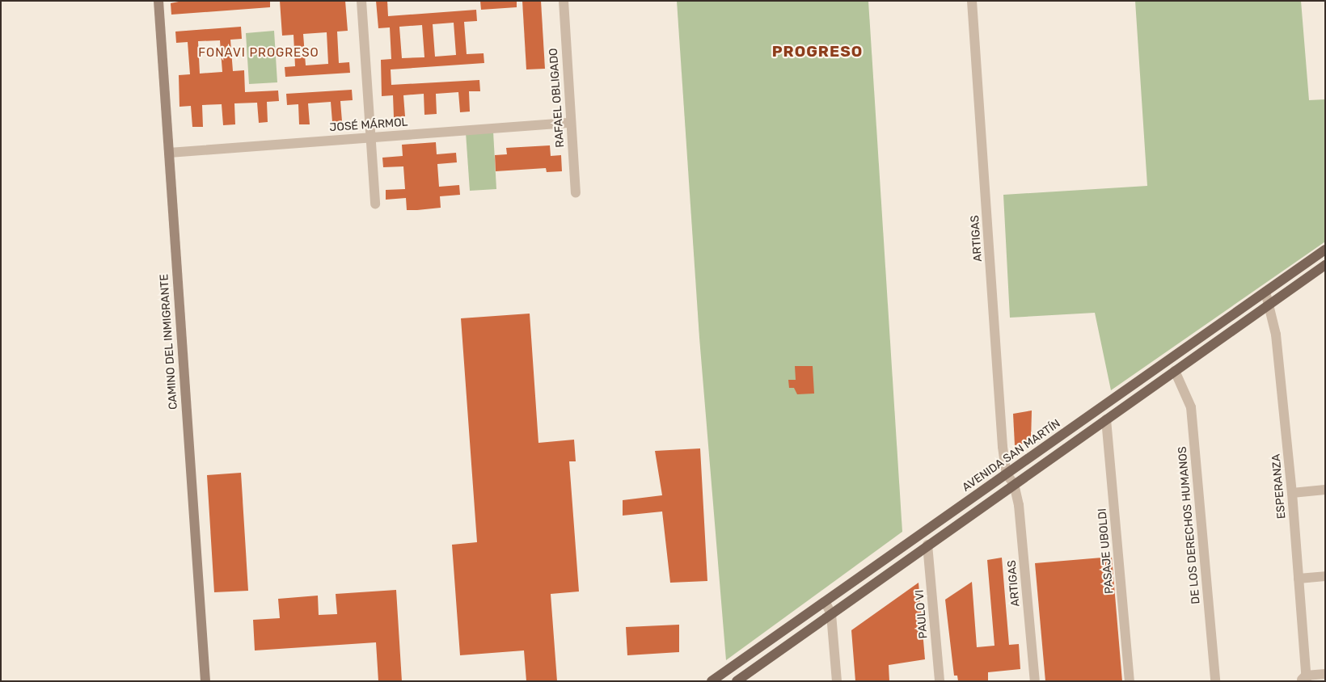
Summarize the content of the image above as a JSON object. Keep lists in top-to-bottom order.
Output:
{
  "streets": {
    "main road": ["CAMINO DEL INMIGRANTE", "AVENIDA SAN MARTÍN"],
    "street": [
      "RAFAEL OBLIGADO",
      "JOSÉ MÁRMOL",
      "ARTIGAS",
      "ESPERANZA",
      "DE LOS DERECHOS HUMANOS",
      "PASAJE UBOLDI",
      "PAULO VI"
    ]
  },
  "crossings": [
    ["RAFAEL OBLIGADO", "JOSÉ MÁRMOL"],
    ["JOSÉ MÁRMOL", "CAMINO DEL INMIGRANTE"],
    ["ARTIGAS", "AVENIDA SAN MARTÍN"],
    ["AVENIDA SAN MARTÍN", "ESPERANZA"]
  ],
  "districts": ["PROGRESO", "FONAVI PROGRESO"]
}
